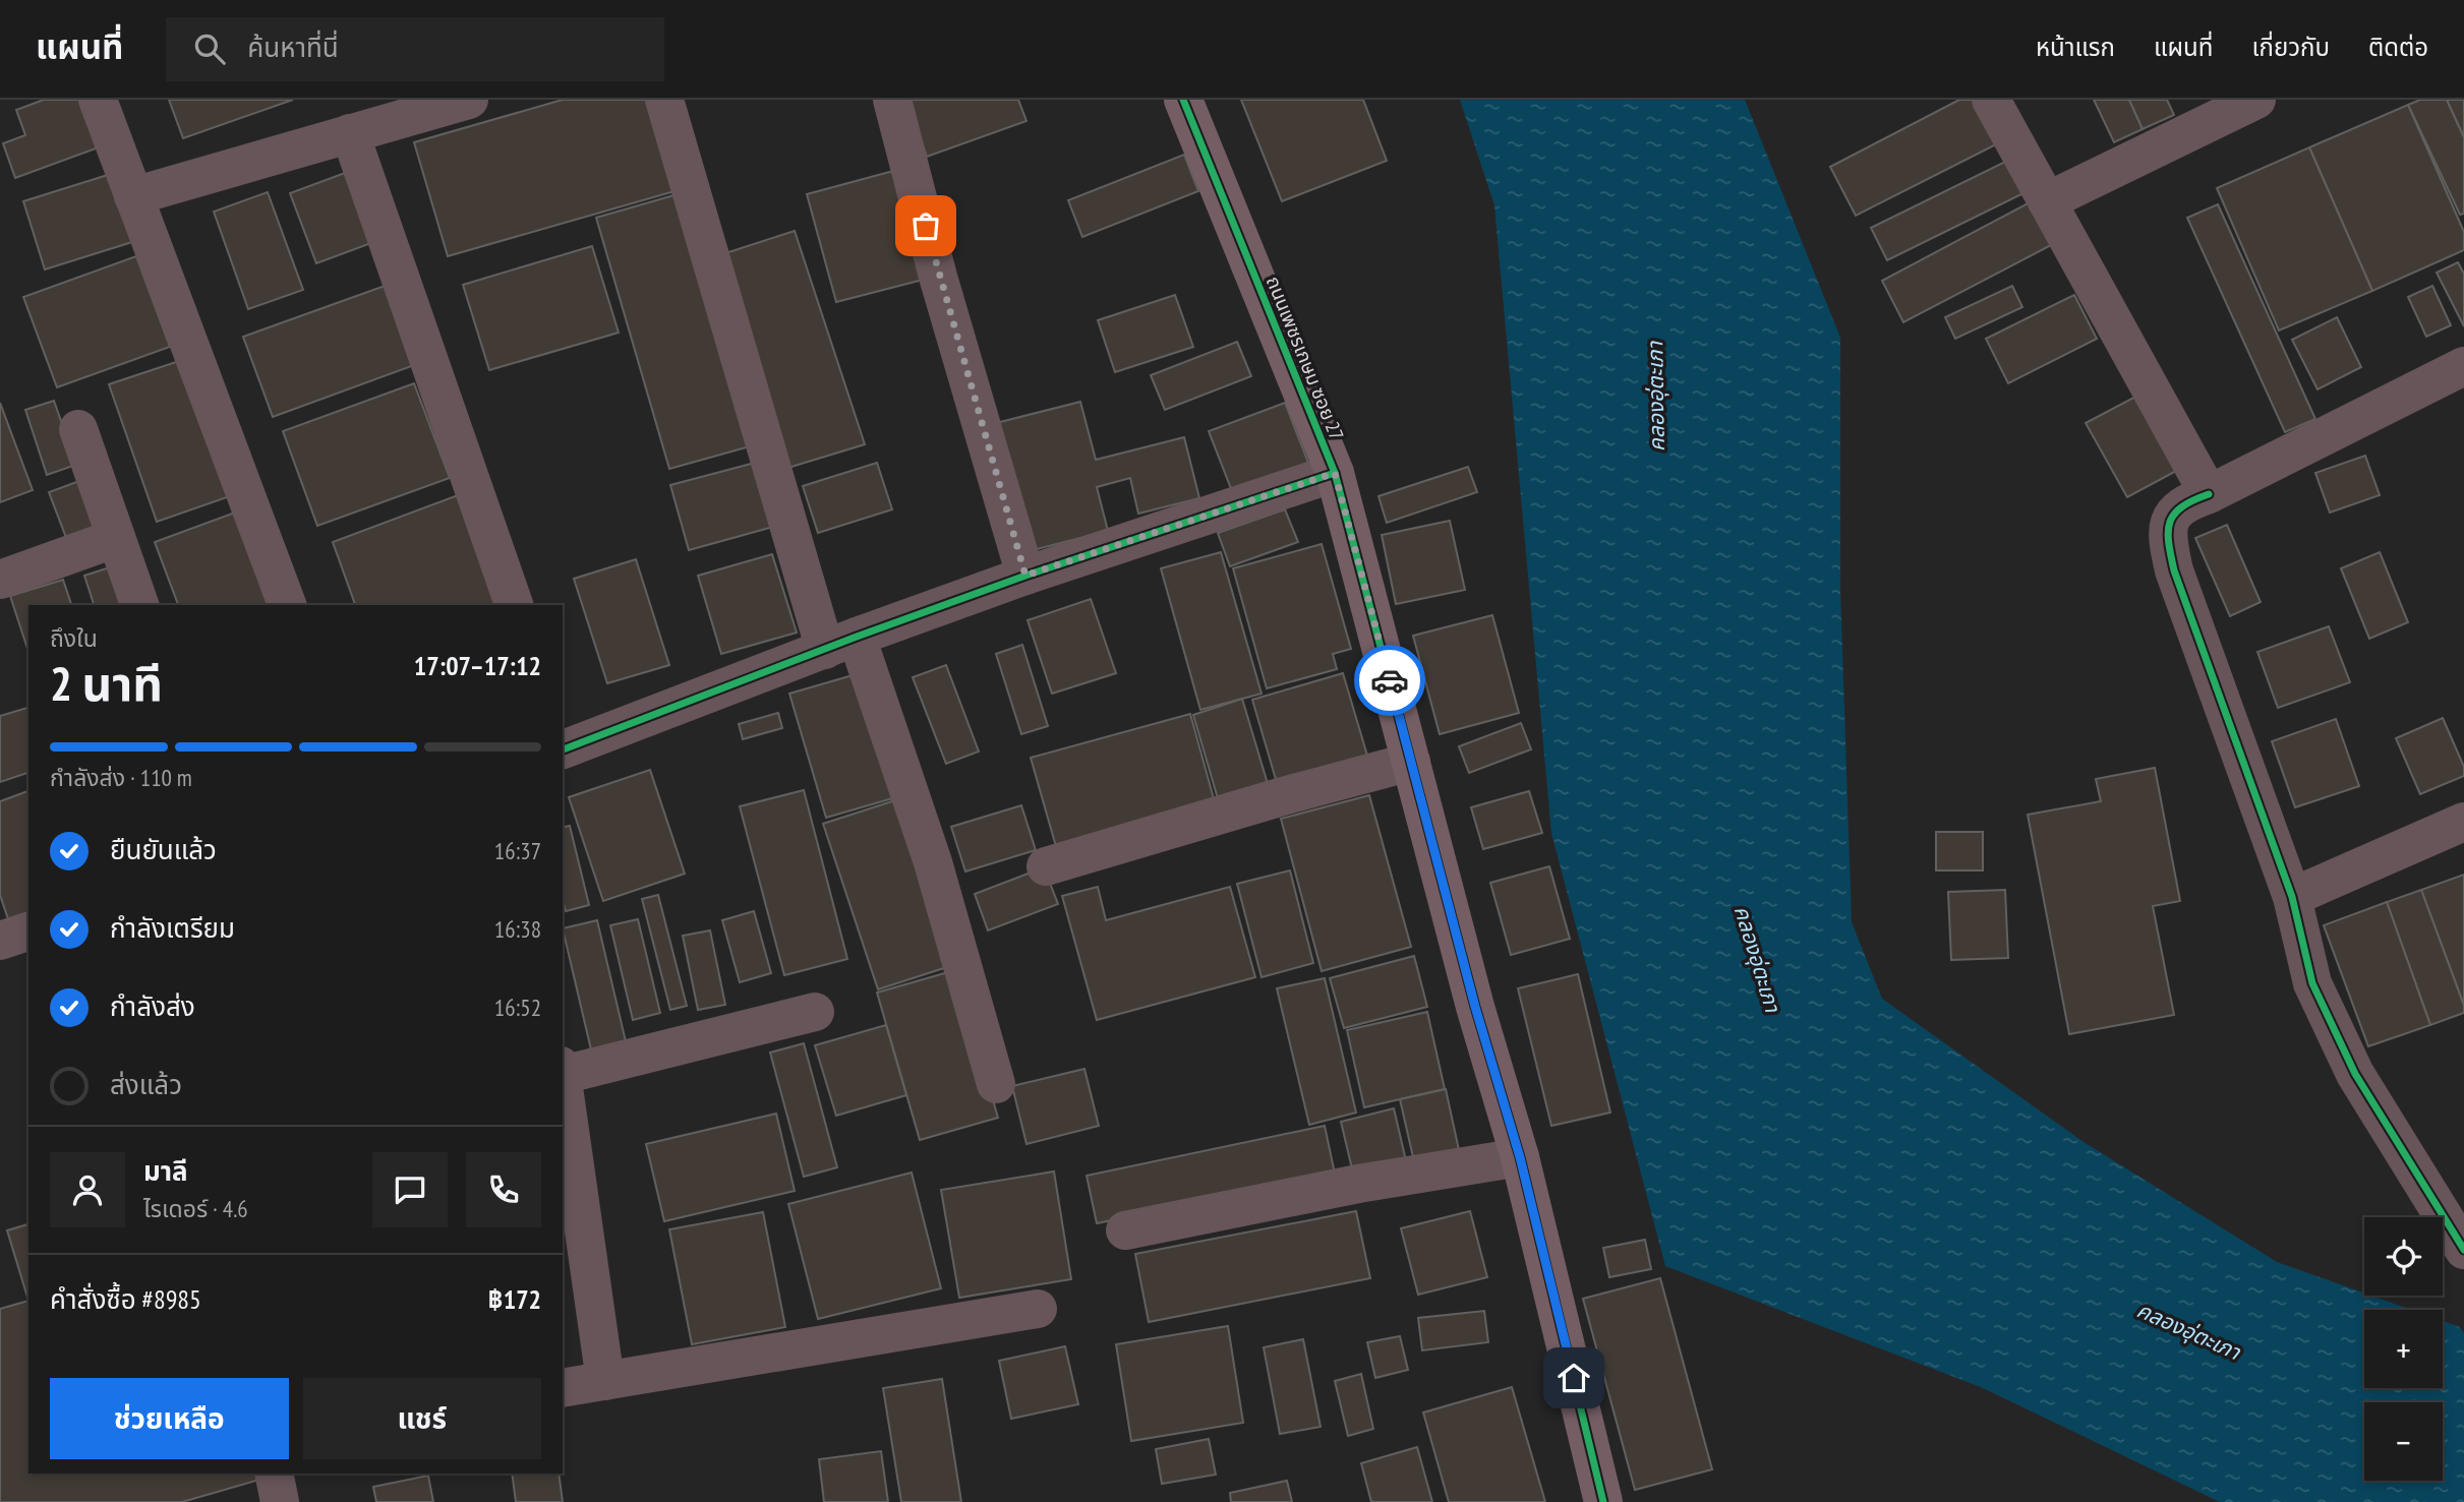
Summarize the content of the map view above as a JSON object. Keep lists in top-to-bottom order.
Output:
{
  "streets": {
    "street": ["ถนนเพชรเกษม ซอย 27"]
  },
  "water": ["คลองอุ่ตะเภา"],
  "page": {
    "header": "แผนที่",
    "search": "ค้นหาที่นี่",
    "nav": [
      "หน้าแรก",
      "แผนที่",
      "เกี่ยวกับ",
      "ติดต่อ"
    ],
    "heading": ["2 นาที", "ถึงใน", "17:07–17:12"],
    "panel": [
      "มาลี",
      "ไรเดอร์ · 4.6",
      "คำสั่งซื้อ #8985",
      "฿172"
    ],
    "bar": "กำลังส่ง · 110 m",
    "list": [
      ["ยืนยันแล้ว", "16:37"],
      ["กำลังเตรียม", "16:38"],
      ["กำลังส่ง", "16:52"],
      "ส่งแล้ว"
    ],
    "map_buttons": ["+", "−"],
    "buttons": ["ช่วยเหลือ", "แชร์"]
  }
}
